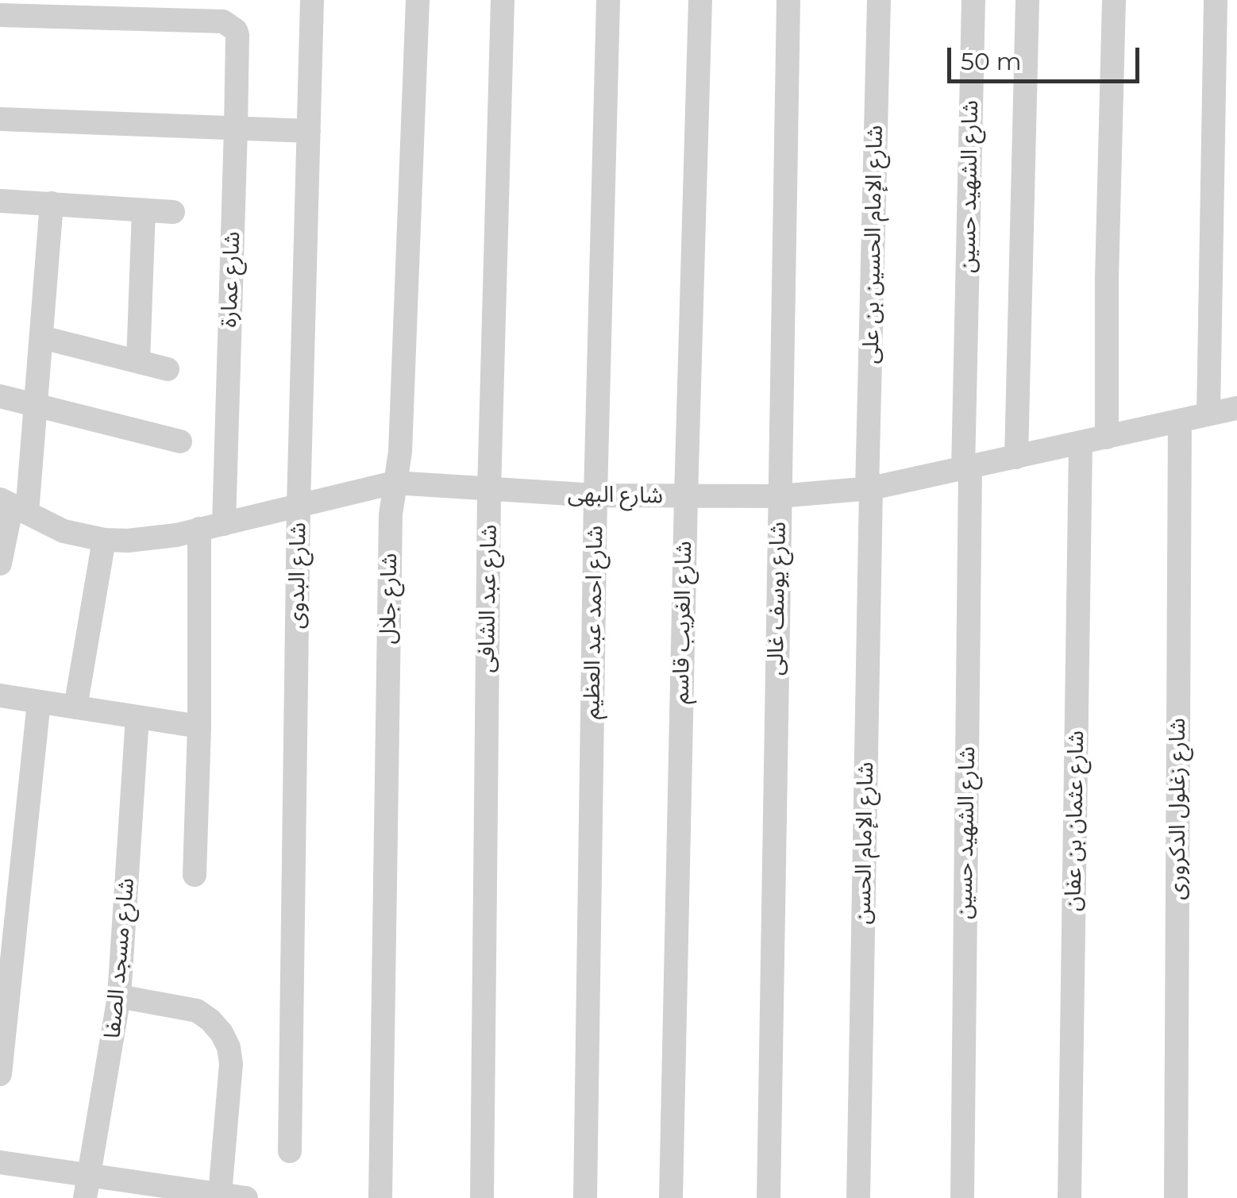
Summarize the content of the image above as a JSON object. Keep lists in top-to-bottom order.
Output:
{
  "streets": {
    "street": [
      "شارع الشهيد حسين",
      "شارع الإمام الحسين بن على",
      "شارع عمارة",
      "شارع البهى",
      "شارع البدوى",
      "شارع جلال",
      "شارع عبد الشافى",
      "شارع يوسف غالى",
      "شارع احمد عبد العظيم",
      "شارع الغريب قاسم",
      "شارع زغلول الدكرورى",
      "شارع عثمان بن عفان",
      "شارع الإمام الحسن",
      "شارع مسجد الصفا"
    ]
  },
  "crossings": [
    ["شارع الشهيد حسين", "شارع البهى"],
    ["شارع الإمام الحسين بن على", "شارع البهى"],
    ["شارع الإمام الحسين بن على", "شارع الإمام الحسن"],
    ["شارع عمارة", "شارع البهى"],
    ["شارع البهى", "شارع البدوى"],
    ["شارع البهى", "شارع جلال"],
    ["شارع البهى", "شارع عبد الشافى"],
    ["شارع البهى", "شارع يوسف غالى"],
    ["شارع البهى", "شارع احمد عبد العظيم"],
    ["شارع البهى", "شارع الغريب قاسم"],
    ["شارع البهى", "شارع زغلول الدكرورى"],
    ["شارع البهى", "شارع عثمان بن عفان"],
    ["شارع البهى", "شارع الإمام الحسن"]
  ],
  "scale_bar": "50 m"
}
